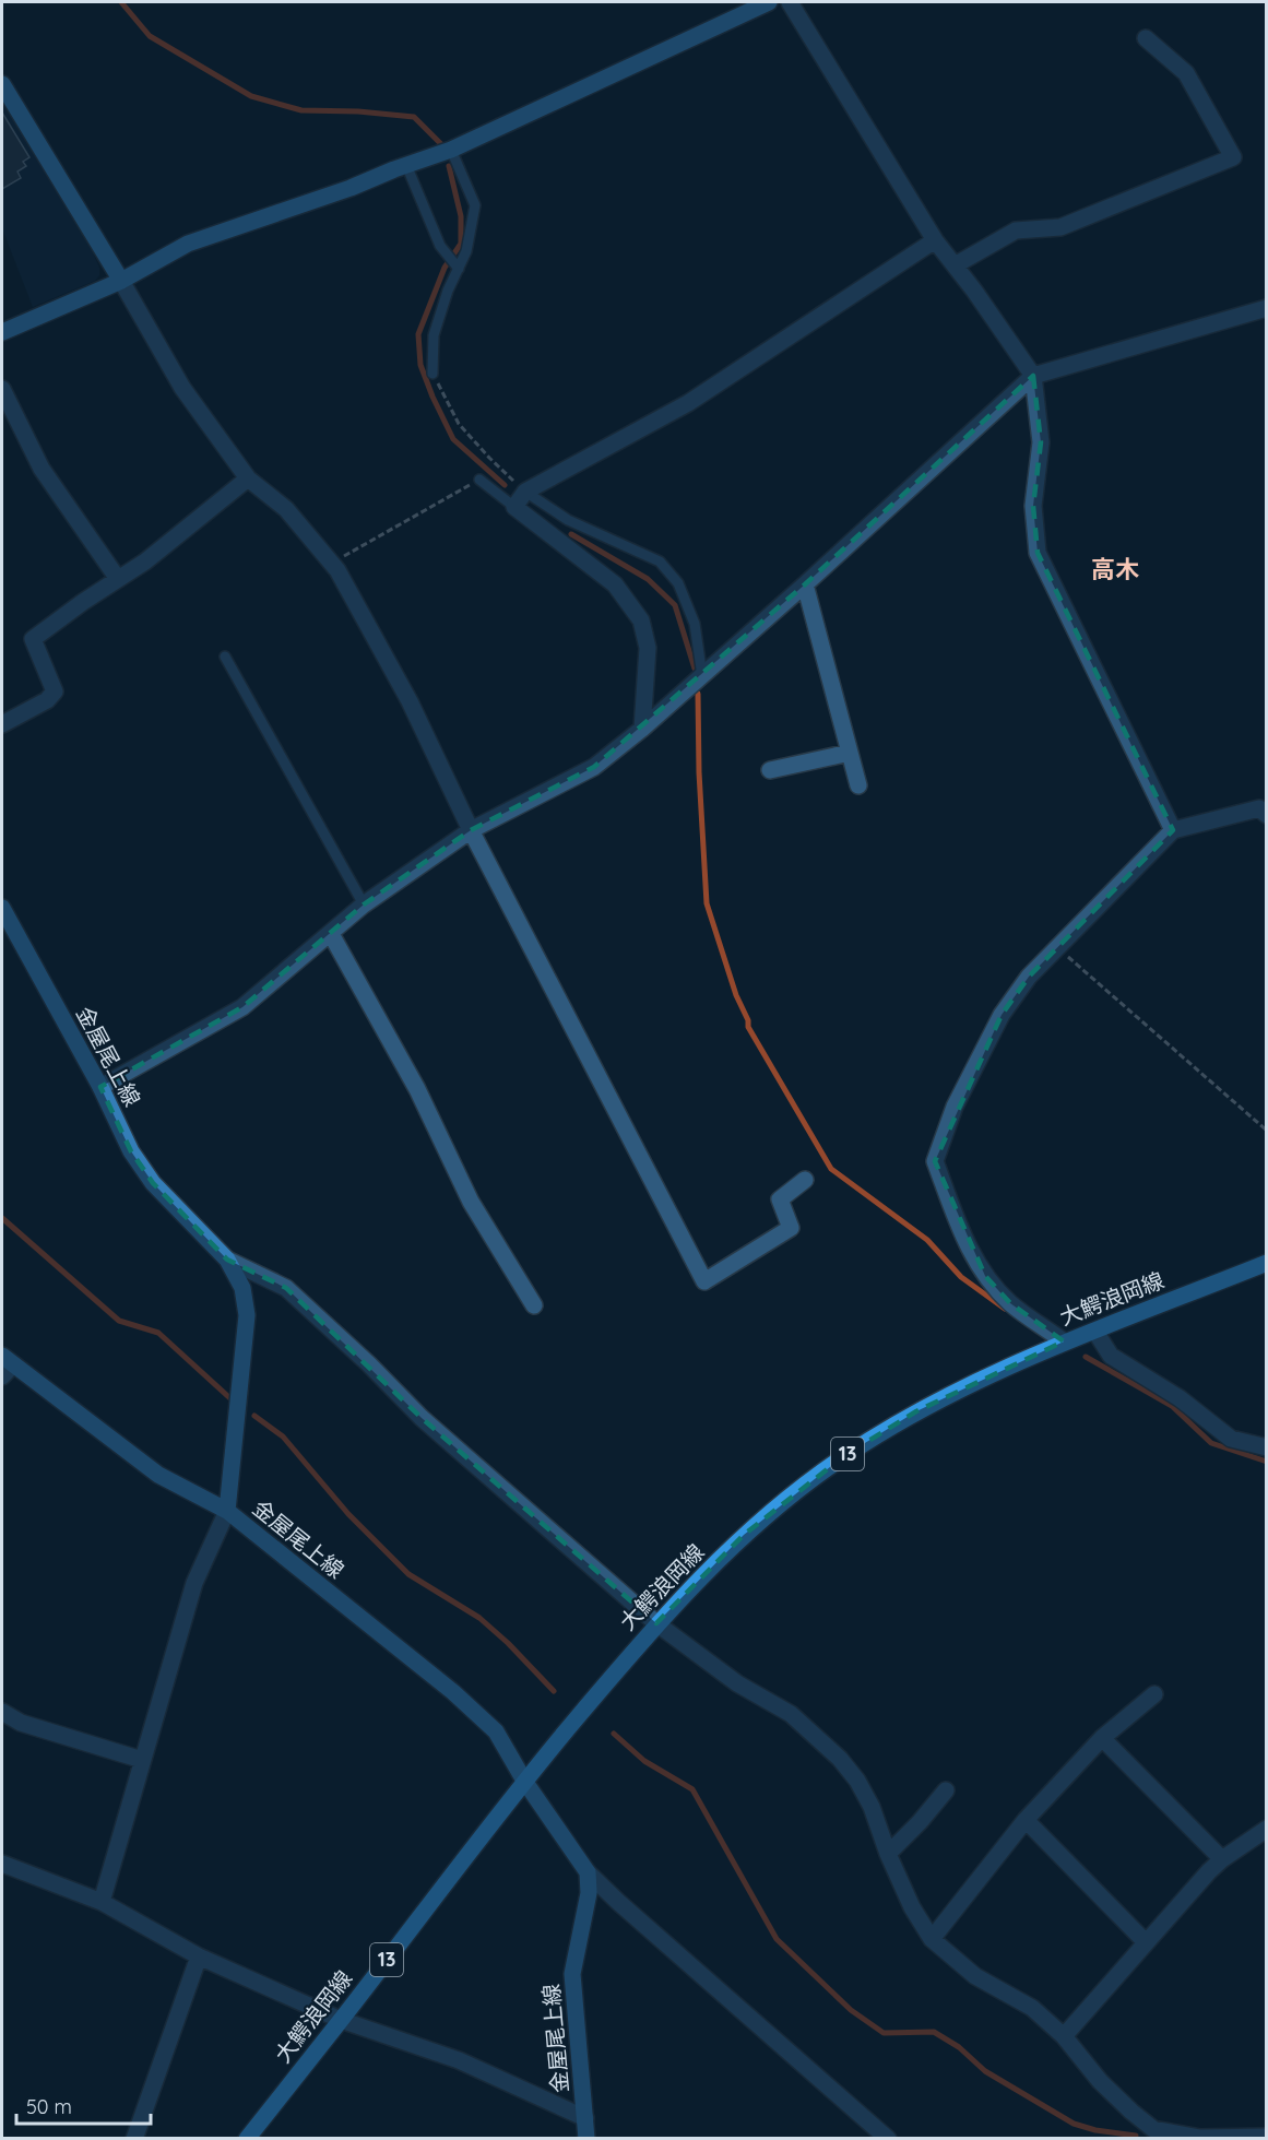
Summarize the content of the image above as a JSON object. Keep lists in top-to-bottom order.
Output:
{
  "streets": {
    "main road": ["金屋尾上線", "大鰐浪岡線", "13"]
  },
  "crossings": [
    ["金屋尾上線", "大鰐浪岡線"]
  ],
  "districts": ["高木"],
  "scale_bar": "50 m"
}
